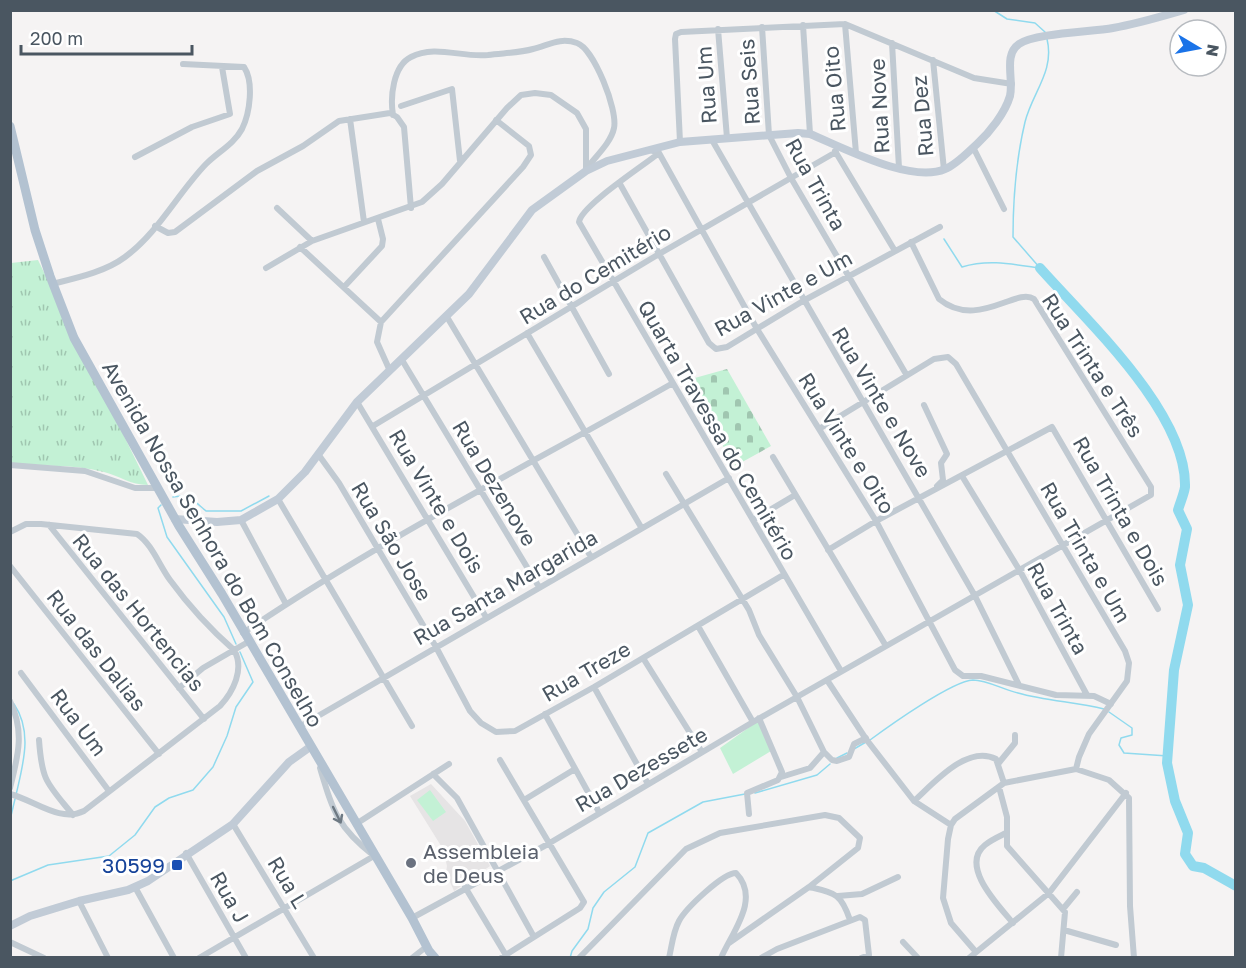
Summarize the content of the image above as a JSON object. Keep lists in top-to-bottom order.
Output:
{
  "streets": {
    "main road": ["Avenida Nossa Senhora do Bom Conselho"],
    "street": [
      "Rua Seis",
      "Rua Um",
      "Rua Oito",
      "Rua Nove",
      "Rua Dez",
      "Rua Trinta",
      "Rua do Cemitério",
      "Rua Vinte e Um",
      "Rua Trinta e Três",
      "Rua Vinte e Nove",
      "Quarta Travessa do Cemitério",
      "Rua Vinte e Oito",
      "Rua Dezenove",
      "Rua Vinte e Dois",
      "Rua Trinta e Dois",
      "Rua São Jose",
      "Rua Trinta e Um",
      "Rua Santa Margarida",
      "Rua das Hortencias",
      "Rua das Dalias",
      "Rua Treze",
      "Rua Dezessete",
      "Rua L",
      "Rua J"
    ]
  },
  "crossings": [
    ["Rua Seis", "Rua Trinta"],
    ["Rua Trinta", "Rua do Cemitério"],
    ["Rua Trinta", "Rua Vinte e Um"],
    ["Rua Trinta", "Rua Dezessete"],
    ["Rua do Cemitério", "Rua Vinte e Um"],
    ["Rua do Cemitério", "Rua Vinte e Nove"],
    ["Rua do Cemitério", "Quarta Travessa do Cemitério"],
    ["Rua do Cemitério", "Rua Vinte e Oito"],
    ["Rua do Cemitério", "Rua Dezenove"],
    ["Rua do Cemitério", "Rua Vinte e Dois"],
    ["Rua Vinte e Um", "Rua Trinta e Três"],
    ["Rua Vinte e Um", "Rua Vinte e Nove"],
    ["Rua Vinte e Um", "Quarta Travessa do Cemitério"],
    ["Rua Vinte e Um", "Rua Vinte e Oito"],
    ["Rua Trinta e Três", "Rua Dezessete"],
    ["Rua Vinte e Nove", "Rua Vinte e Oito"],
    ["Rua Vinte e Nove", "Rua Dezessete"],
    ["Quarta Travessa do Cemitério", "Rua Santa Margarida"],
    ["Quarta Travessa do Cemitério", "Rua Treze"],
    ["Quarta Travessa do Cemitério", "Rua Dezessete"],
    ["Rua Vinte e Oito", "Rua Dezessete"],
    ["Rua Dezenove", "Rua Santa Margarida"],
    ["Rua Vinte e Dois", "Rua Santa Margarida"],
    ["Rua Trinta e Dois", "Rua Trinta e Um"],
    ["Rua Trinta e Dois", "Rua Dezessete"],
    ["Rua São Jose", "Rua Santa Margarida"],
    ["Rua São Jose", "Rua Treze"],
    ["Avenida Nossa Senhora do Bom Conselho", "Rua Santa Margarida"],
    ["Avenida Nossa Senhora do Bom Conselho", "Rua Dezessete"],
    ["Rua Trinta e Um", "Rua Dezessete"],
    ["Rua Santa Margarida", "Rua Treze"]
  ],
  "places": {
    "other": ["Assembleia de Deus"],
    "transit": ["30599"]
  },
  "scale_bar": "200 m",
  "north": "right"
}
